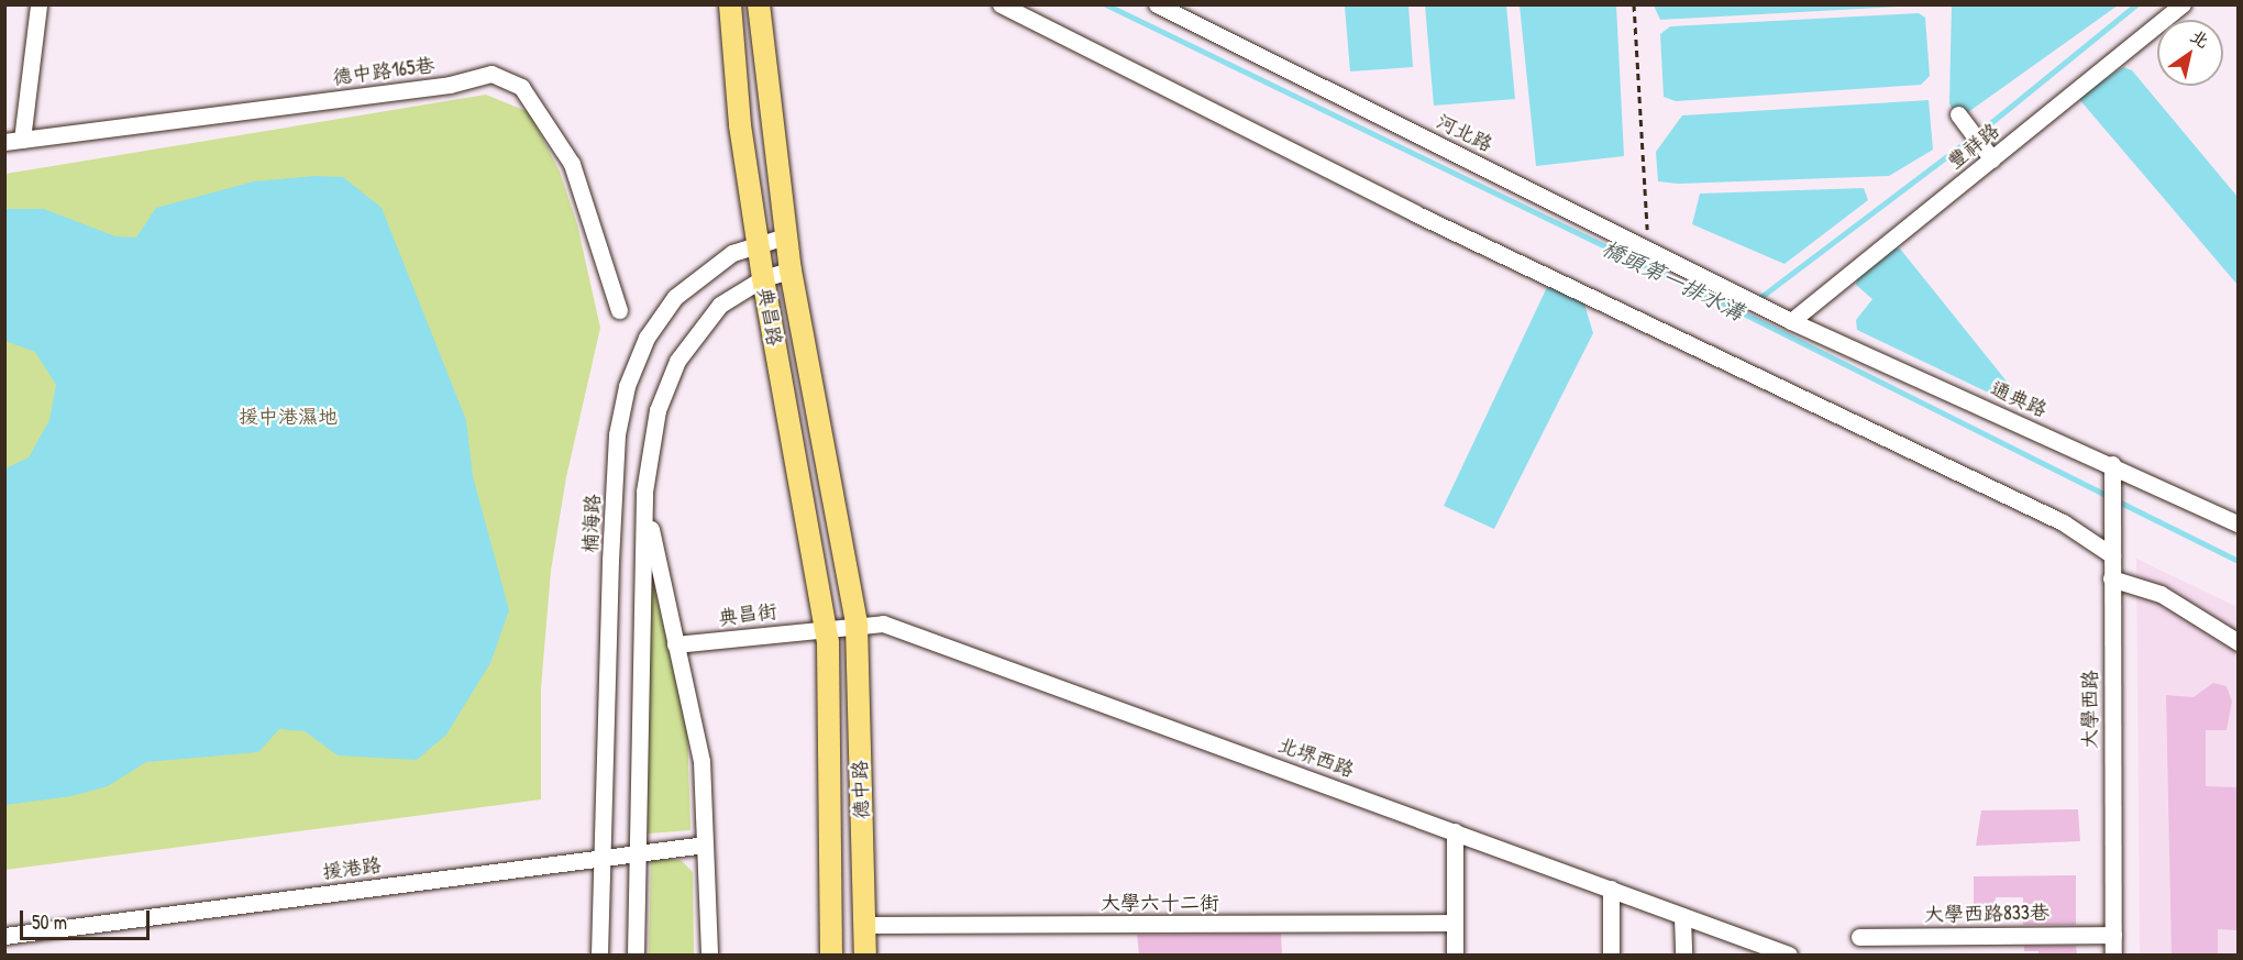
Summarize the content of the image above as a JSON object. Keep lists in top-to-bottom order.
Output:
{
  "streets": {
    "main road": ["典昌路", "德中路"],
    "street": [
      "德中路165巷",
      "河北路",
      "豐祥路",
      "通典路",
      "楠海路",
      "典昌街",
      "大學西路",
      "北堺西路",
      "援港路",
      "大學六十二街",
      "大學西路833巷"
    ]
  },
  "crossings": [
    ["河北路", "通典路"],
    ["豐祥路", "通典路"],
    ["典昌路", "楠海路"],
    ["典昌路", "典昌街"],
    ["典昌路", "北堺西路"],
    ["典昌路", "德中路"],
    ["通典路", "大學西路"],
    ["楠海路", "援港路"],
    ["典昌街", "北堺西路"],
    ["典昌街", "德中路"],
    ["大學西路", "大學西路833巷"],
    ["北堺西路", "德中路"],
    ["德中路", "大學六十二街"]
  ],
  "water": ["橋頭第一排水溝"],
  "parks": ["援中港濕地"],
  "scale_bar": "50 m",
  "north": "top right"
}
